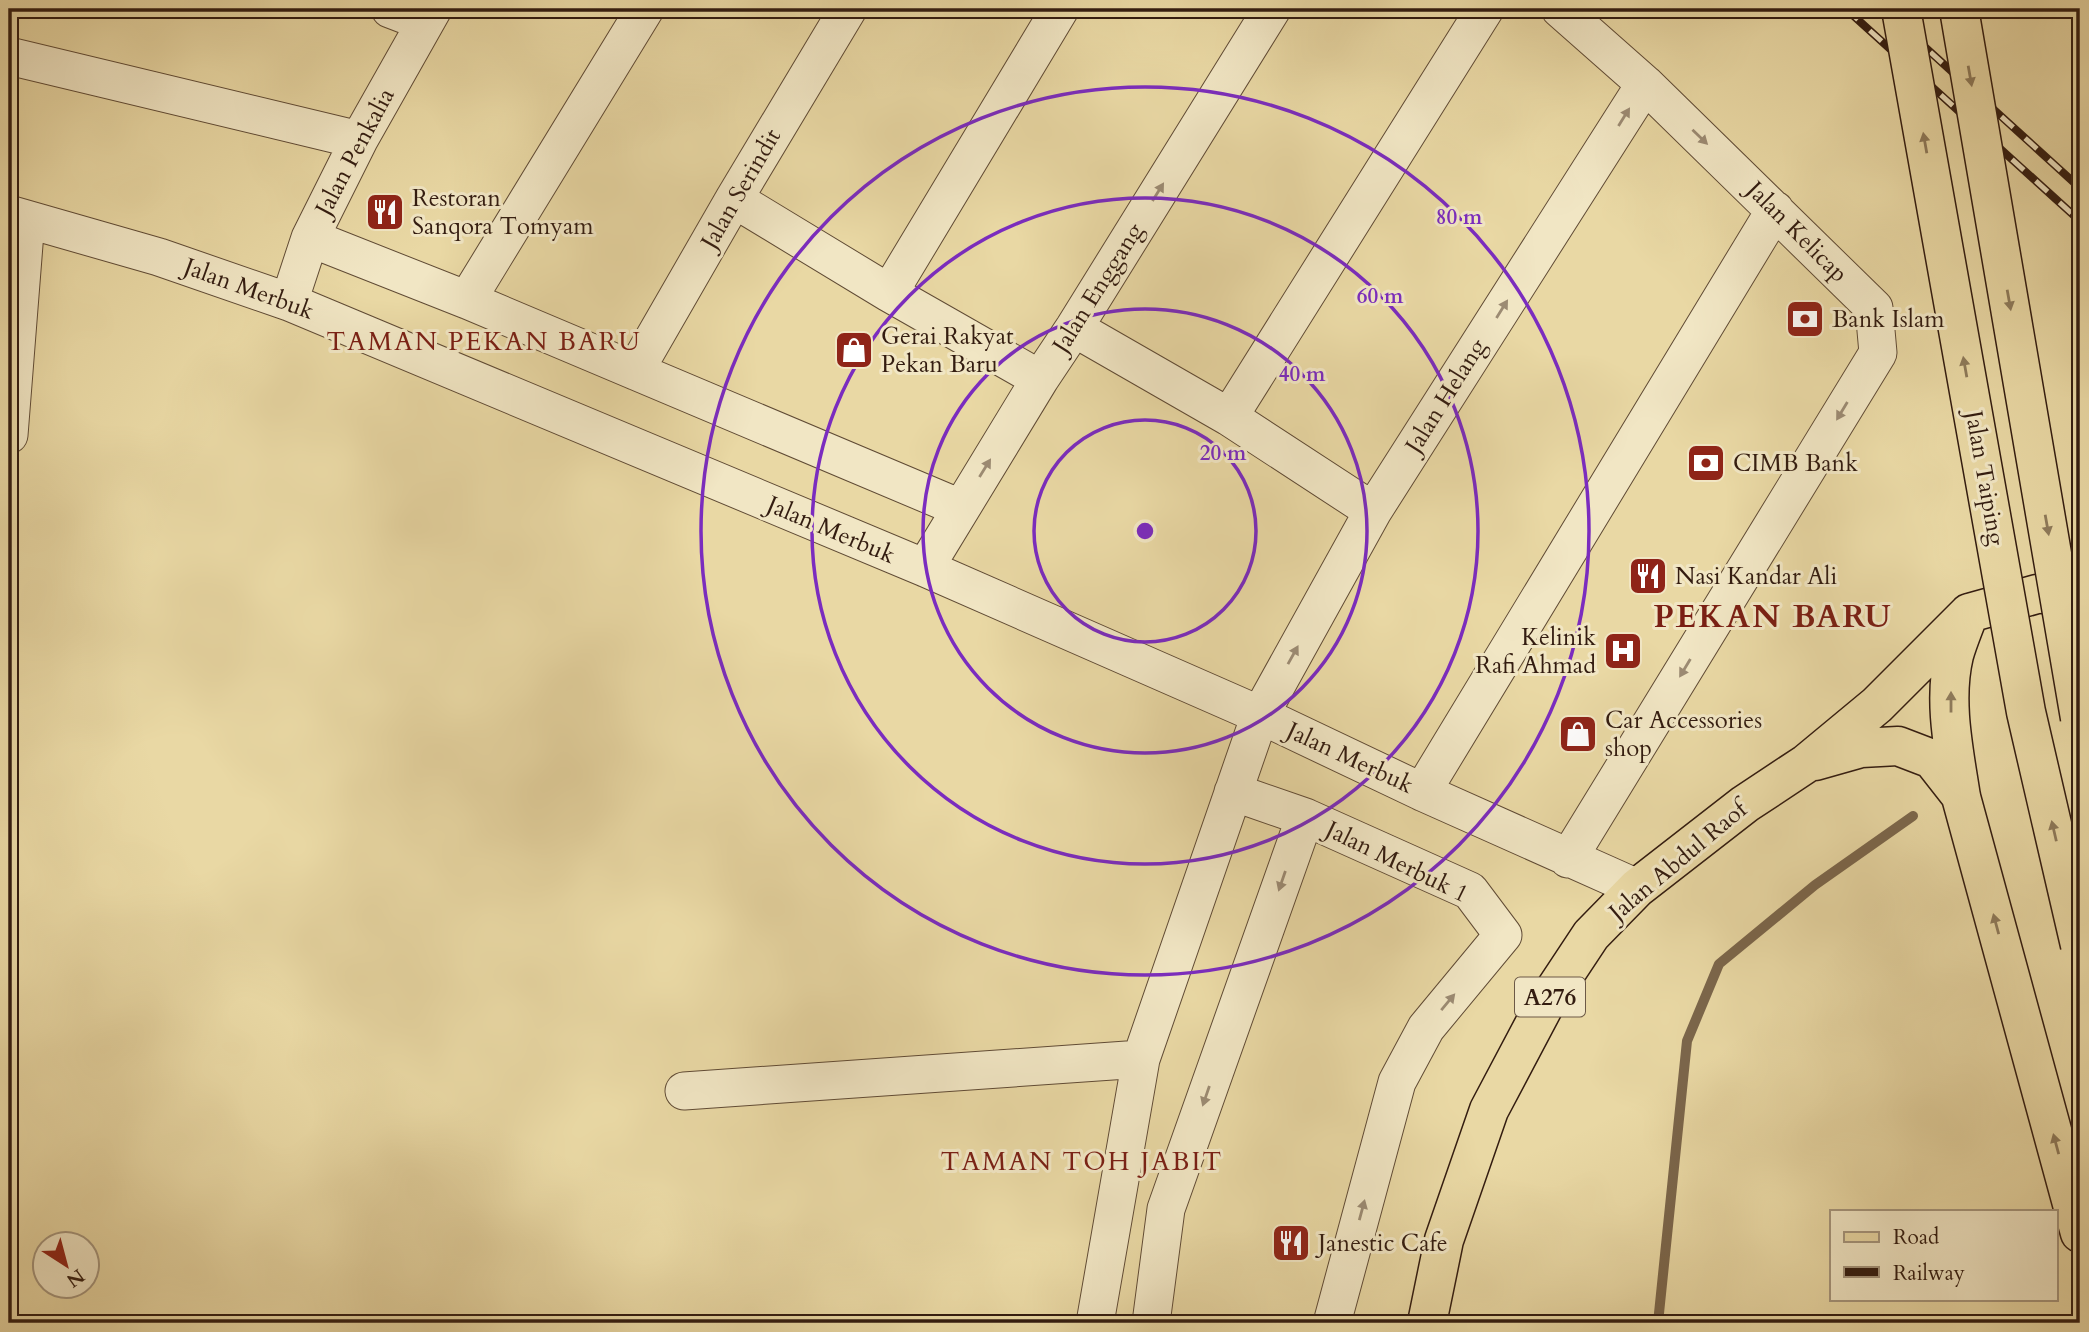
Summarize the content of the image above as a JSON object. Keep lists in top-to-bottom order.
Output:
{
  "streets": {
    "main road": ["Jalan Taiping", "Jalan Abdul Raof", "A276"],
    "street": [
      "Jalan Penkalia",
      "Jalan Serindit",
      "Jalan Kelicap",
      "Jalan Enggang",
      "Jalan Merbuk",
      "Jalan Helang",
      "Jalan Merbuk 1"
    ]
  },
  "crossings": [
    ["Jalan Penkalia", "Jalan Merbuk"],
    ["Jalan Kelicap", "Jalan Merbuk"],
    ["Jalan Kelicap", "Jalan Helang"],
    ["Jalan Enggang", "Jalan Merbuk"],
    ["Jalan Merbuk", "Jalan Helang"],
    ["Jalan Merbuk", "Jalan Abdul Raof"]
  ],
  "districts": ["TAMAN PEKAN BARU", "PEKAN BARU", "TAMAN TOH JABIT"],
  "places": {
    "restaurant": ["Restoran Sanqora Tomyam", "Nasi Kandar Ali", "Janestic Cafe"],
    "bank": ["Bank Islam", "CIMB Bank"],
    "shop": ["Gerai Rakyat Pekan Baru", "Car Accessories shop"],
    "hospital": ["Kelinik Rafi Ahmad"]
  },
  "legend": ["Road", "Railway"],
  "north": "bottom right",
  "rings": [
    "80 m",
    "60 m",
    "40 m",
    "20 m"
  ]
}
